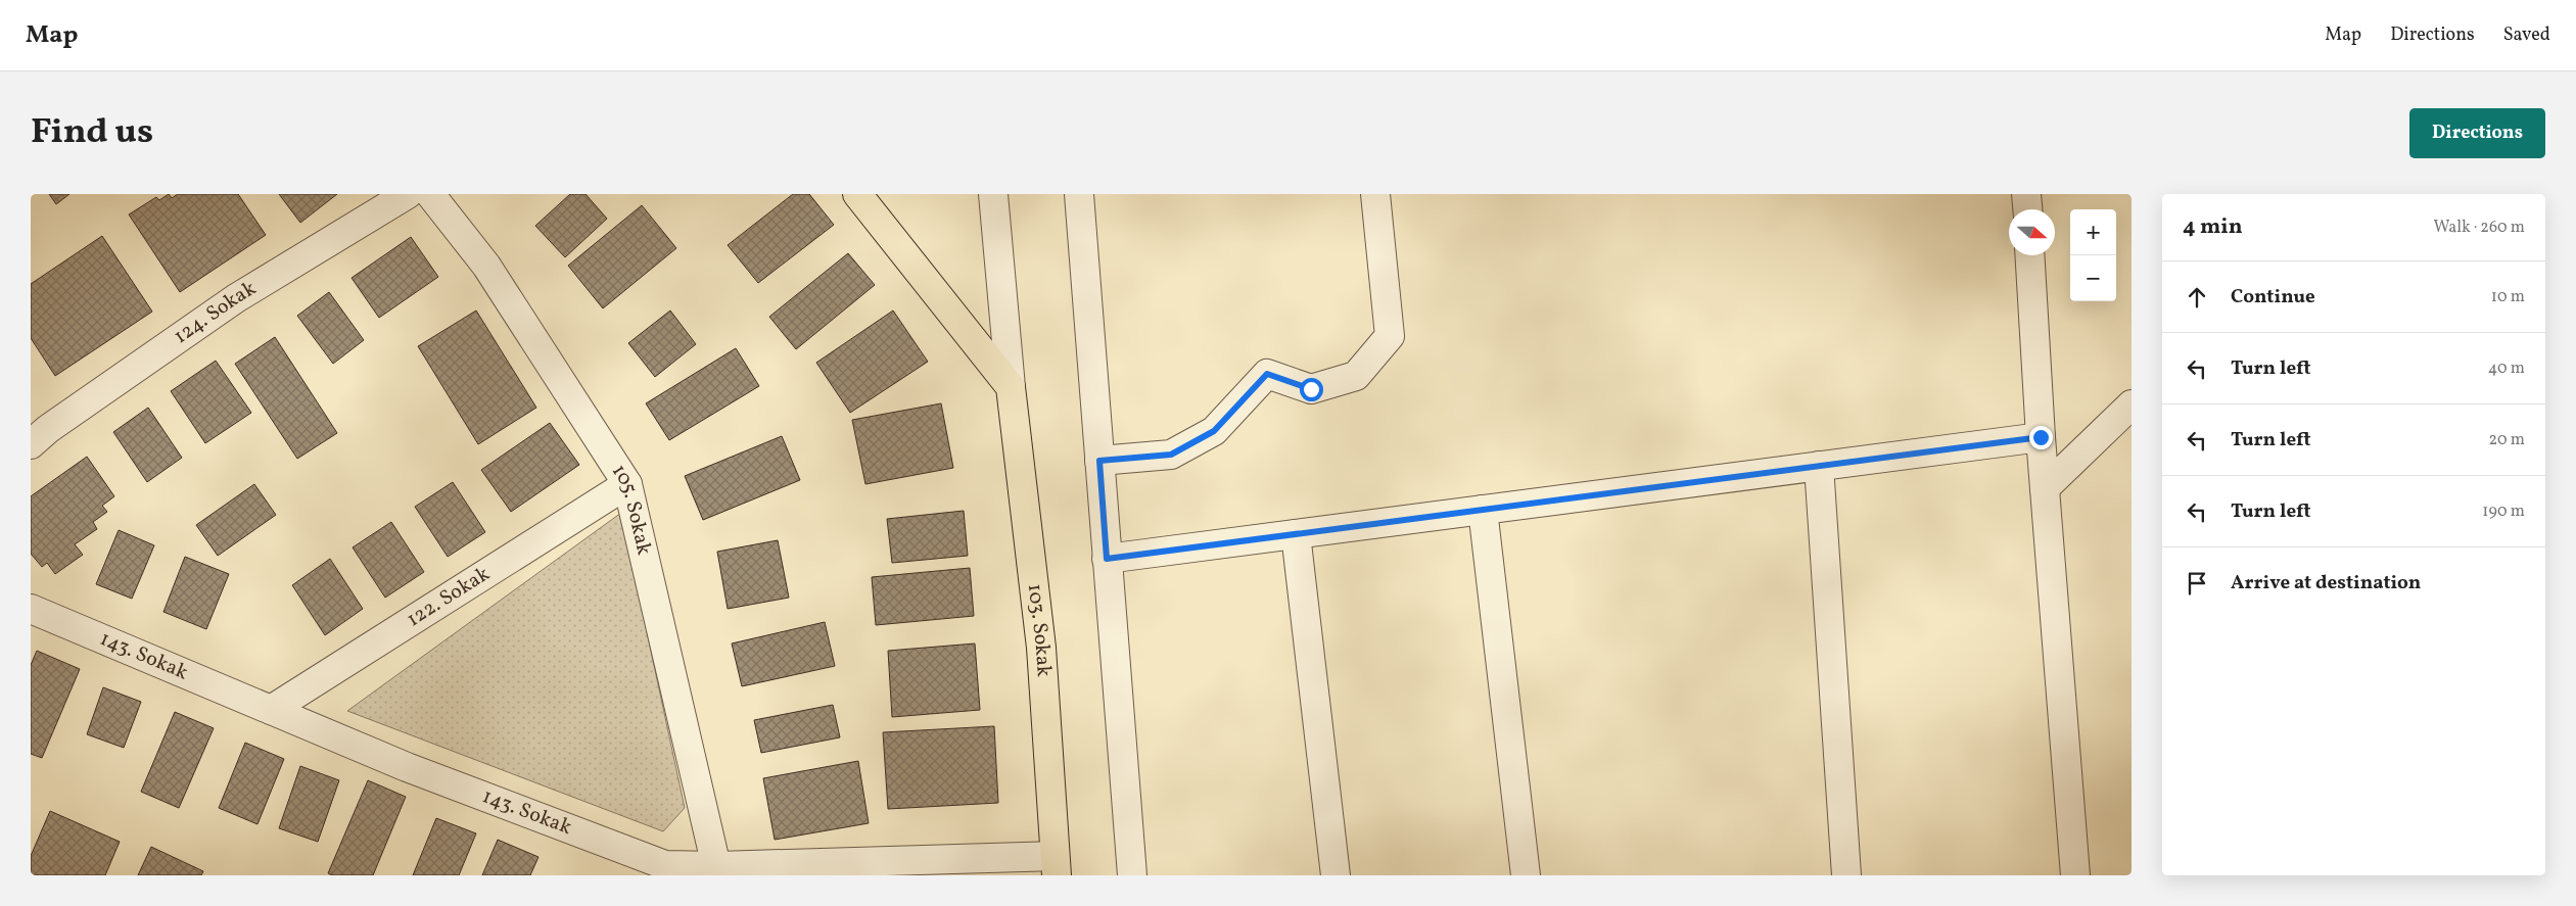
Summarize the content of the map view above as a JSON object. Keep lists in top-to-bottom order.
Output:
{
  "streets": {
    "main road": ["103. Sokak"],
    "street": [
      "124. Sokak",
      "105. Sokak",
      "122. Sokak",
      "143. Sokak"
    ]
  },
  "crossings": [
    ["105. Sokak", "122. Sokak"],
    ["105. Sokak", "143. Sokak"],
    ["122. Sokak", "143. Sokak"],
    ["103. Sokak", "143. Sokak"]
  ],
  "north": "right",
  "page": {
    "header": "Map",
    "nav": ["Map", "Directions", "Saved"],
    "title": "Find us",
    "buttons": "Directions",
    "heading": ["4 min", "Walk · 260 m"],
    "map_buttons": ["+", "−"],
    "list": [
      ["Continue", "10 m"],
      ["Turn left", "40 m"],
      ["Turn left", "20 m"],
      ["Turn left", "190 m"],
      "Arrive at destination"
    ]
  }
}
